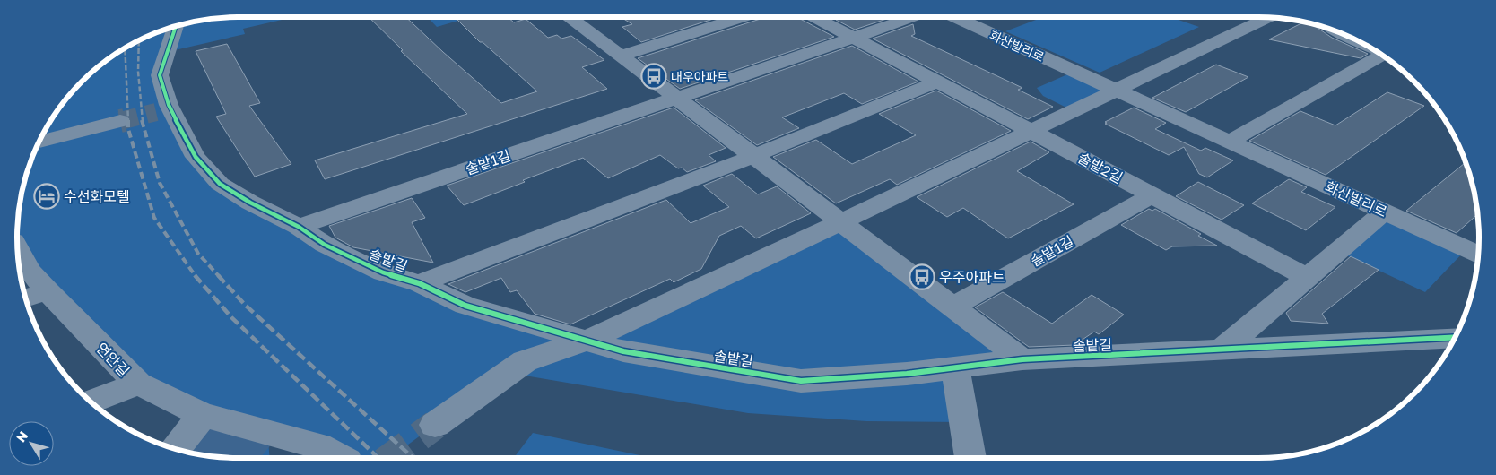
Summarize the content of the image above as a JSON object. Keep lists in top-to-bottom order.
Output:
{
  "streets": {
    "street": [
      "화산발리로",
      "솔밭1길",
      "솔밭2길",
      "솔밭길",
      "연안길"
    ]
  },
  "crossings": [
    ["솔밭1길", "솔밭2길"],
    ["솔밭1길", "솔밭길"]
  ],
  "places": {
    "bus stop": ["대우아파트", "우주아파트"],
    "hotel": ["수선화모텔"]
  },
  "north": "top left"
}
